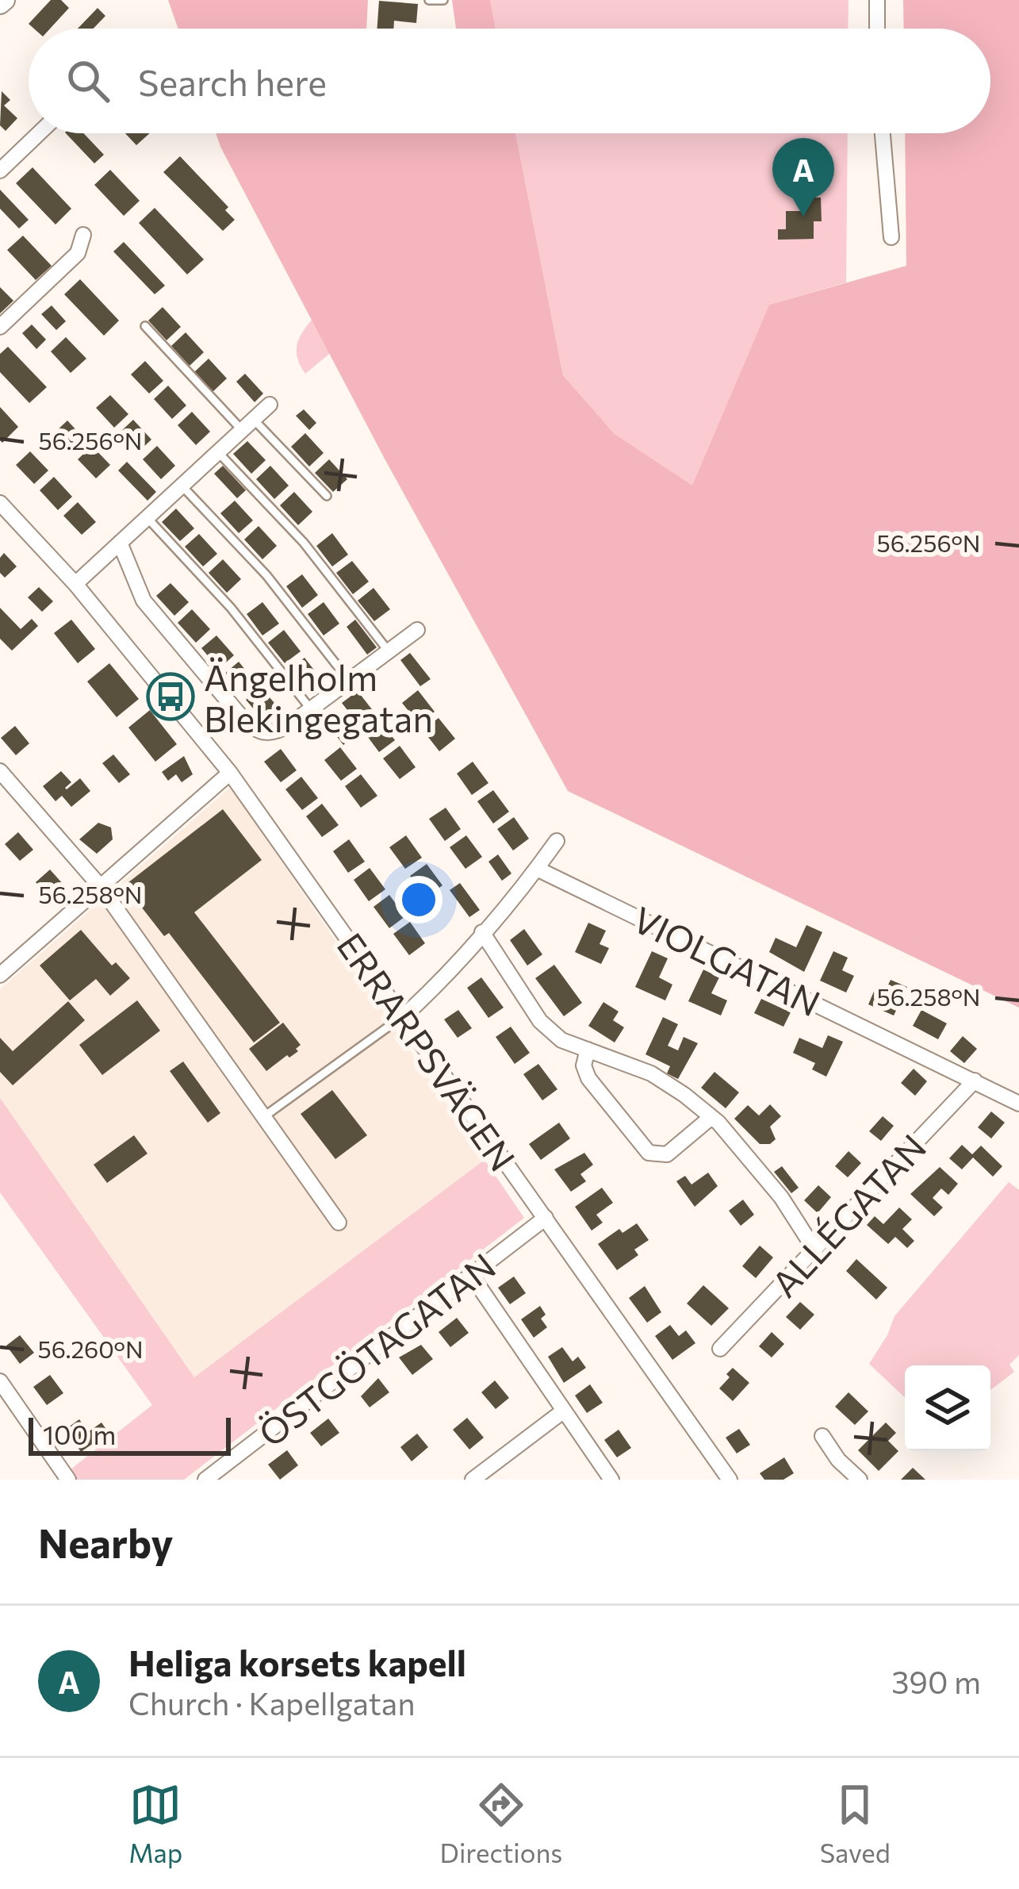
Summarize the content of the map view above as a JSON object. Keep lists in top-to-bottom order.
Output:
{
  "streets": {
    "street": [
      "VIOLGATAN",
      "ERRARPSVÄGEN",
      "ALLÉGATAN",
      "ÖSTGÖTAGATAN"
    ]
  },
  "crossings": [
    ["VIOLGATAN", "ALLÉGATAN"],
    ["ERRARPSVÄGEN", "ÖSTGÖTAGATAN"]
  ],
  "places": {
    "bus stop": ["Ängelholm Blekingegatan"]
  },
  "scale_bar": "100 m",
  "page": {
    "search": "Search here",
    "pins": "A",
    "scale": "100 m",
    "heading": "Nearby",
    "list": [
      {
        "mark": "A",
        "name": "Heliga korsets kapell",
        "note": "Church · Kapellgatan",
        "value": "390 m"
      }
    ],
    "nav": ["Map", "Directions", "Saved"]
  },
  "coordinates": ["56.256°N", "56.258°N", "56.260°N"]
}
